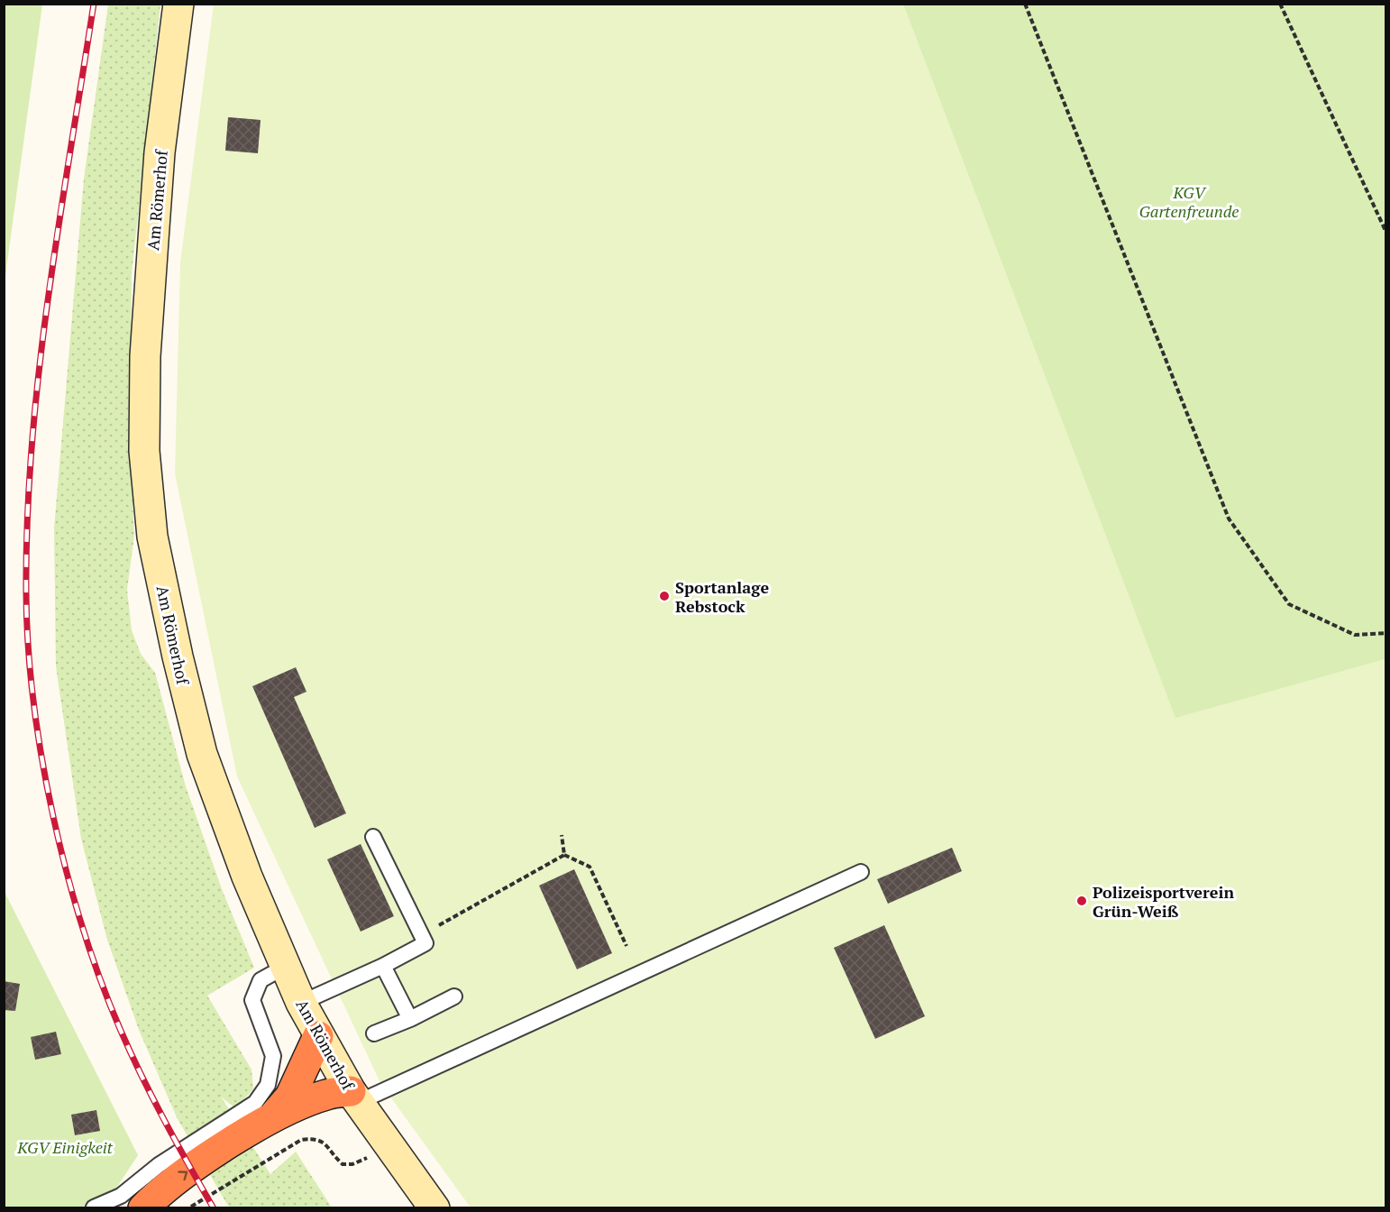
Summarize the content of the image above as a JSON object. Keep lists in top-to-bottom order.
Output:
{
  "streets": {
    "main road": ["Am Römerhof"]
  },
  "parks": ["KGV Gartenfreunde", "KGV Einigkeit"],
  "places": ["Sportanlage Rebstock", "Polizeisportverein Grün-Weiß"]
}
